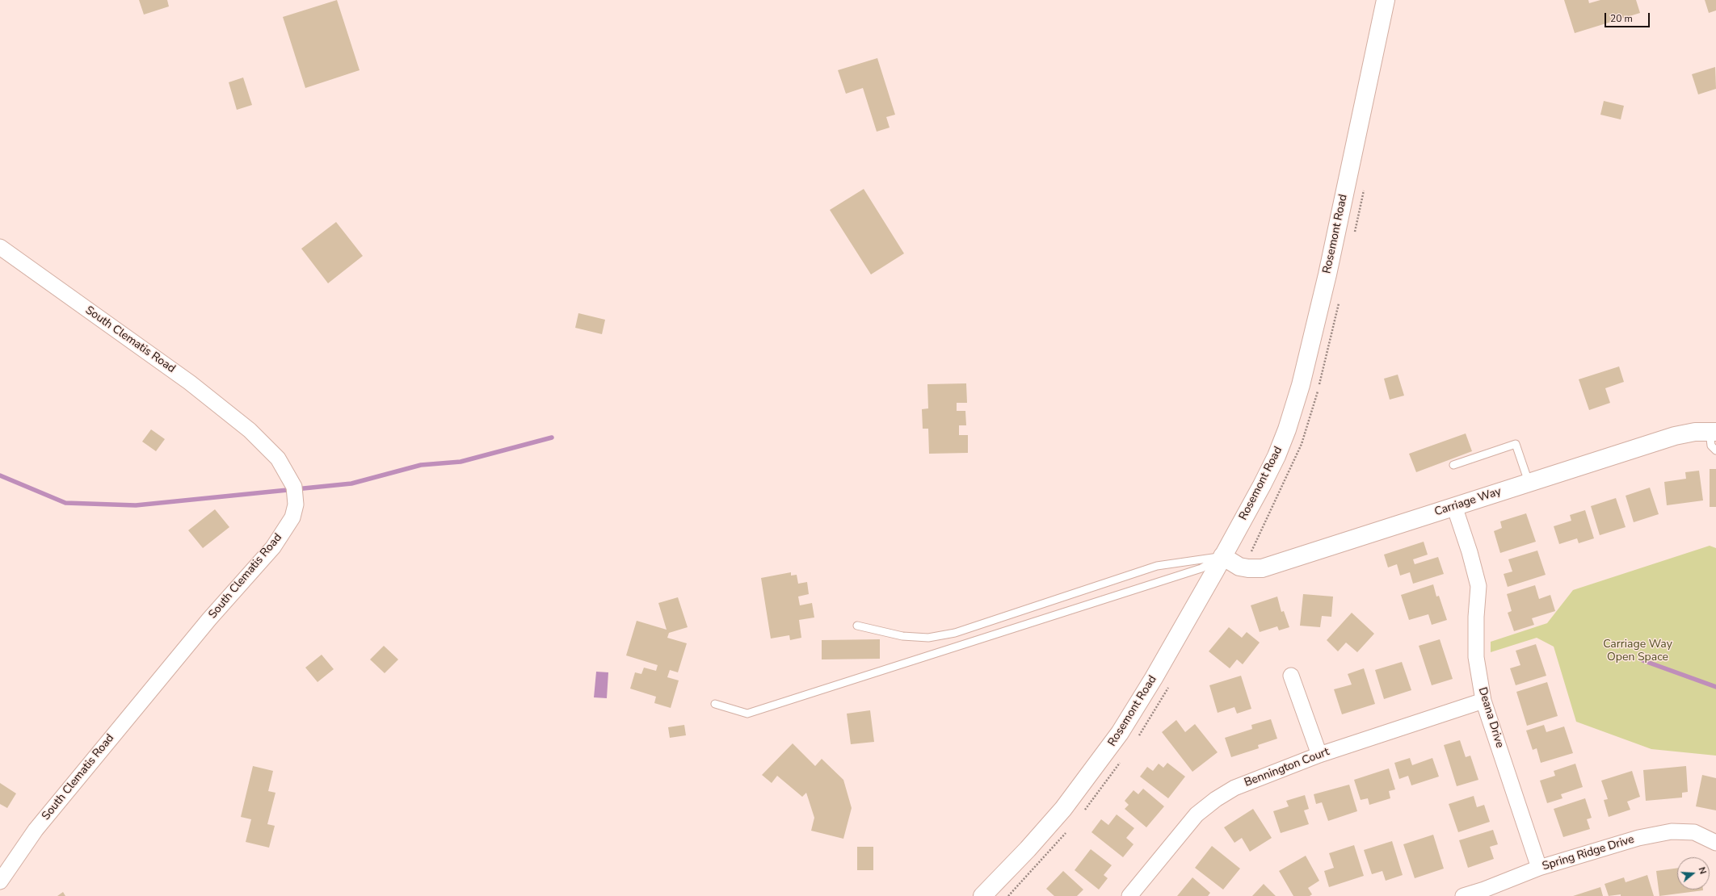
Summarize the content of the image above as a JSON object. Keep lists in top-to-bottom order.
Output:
{
  "streets": {
    "main road": ["Rosemont Road", "Carriage Way"],
    "street": [
      "South Clematis Road",
      "Deana Drive",
      "Bennington Court",
      "Spring Ridge Drive"
    ]
  },
  "crossings": [
    ["Rosemont Road", "Carriage Way"],
    ["Carriage Way", "Deana Drive"],
    ["Deana Drive", "Bennington Court"],
    ["Deana Drive", "Spring Ridge Drive"]
  ],
  "parks": ["Carriage Way Open Space"],
  "scale_bar": "20 m",
  "north": "right"
}
